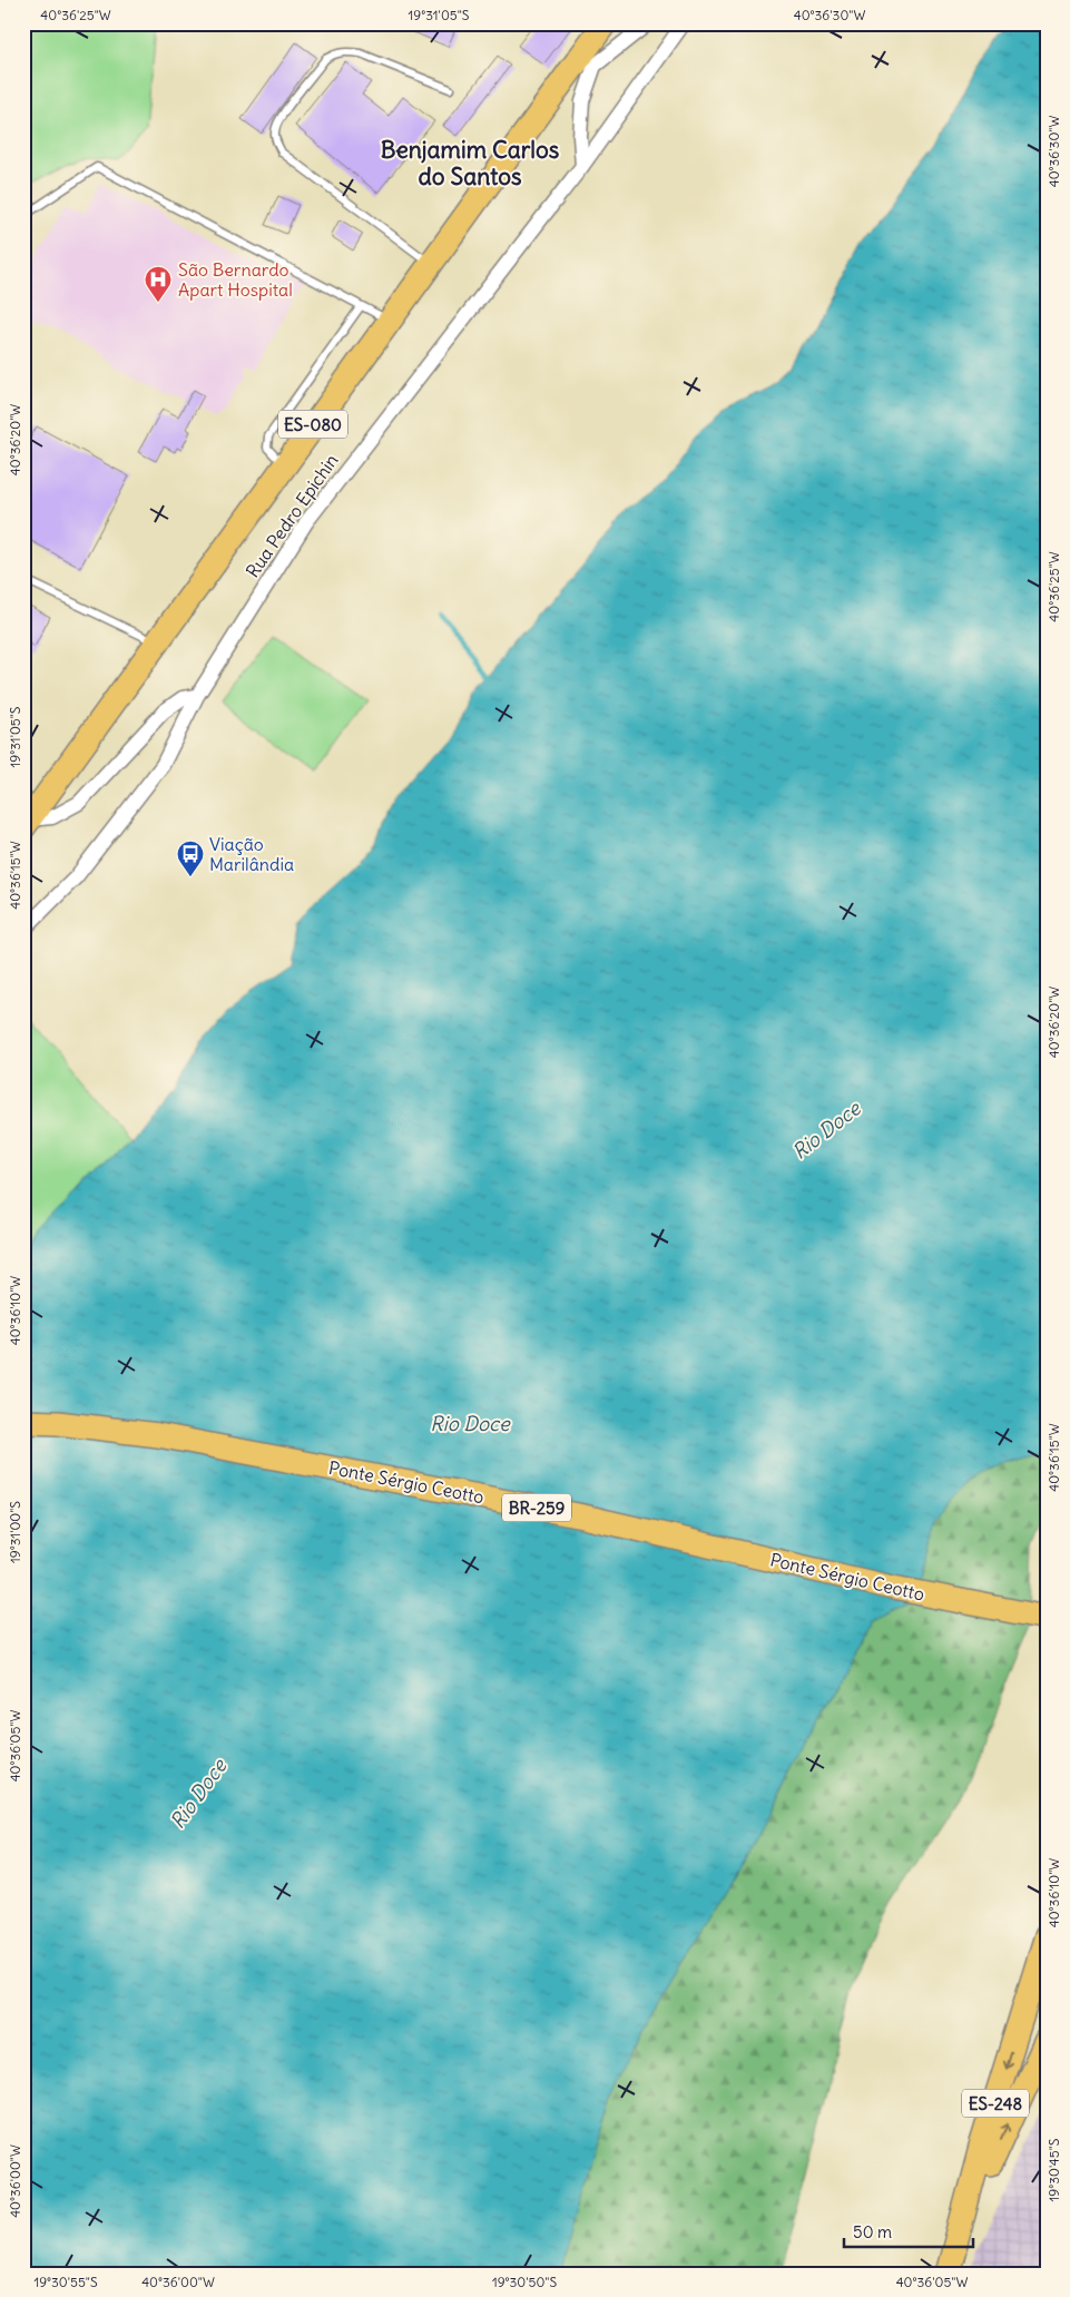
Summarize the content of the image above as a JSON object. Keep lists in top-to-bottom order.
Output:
{
  "streets": {
    "main road": [
      "ES-080",
      "Ponte Sérgio Ceotto",
      "BR-259",
      "ES-248"
    ],
    "street": ["Rua Pedro Epichin"]
  },
  "districts": ["Benjamim Carlos do Santos"],
  "water": ["Rio Doce"],
  "places": {
    "hospital": ["São Bernardo Apart Hospital"],
    "bus stop": ["Viação Marilândia"]
  },
  "scale_bar": "50 m",
  "coordinates": [
    "40°36'25\"W",
    "19°31'05\"S",
    "40°36'30\"W",
    "40°36'20\"W",
    "40°36'15\"W",
    "40°36'10\"W",
    "19°31'00\"S",
    "40°36'05\"W",
    "19°30'45\"S",
    "40°36'00\"W",
    "19°30'55\"S",
    "19°30'50\"S"
  ]
}
